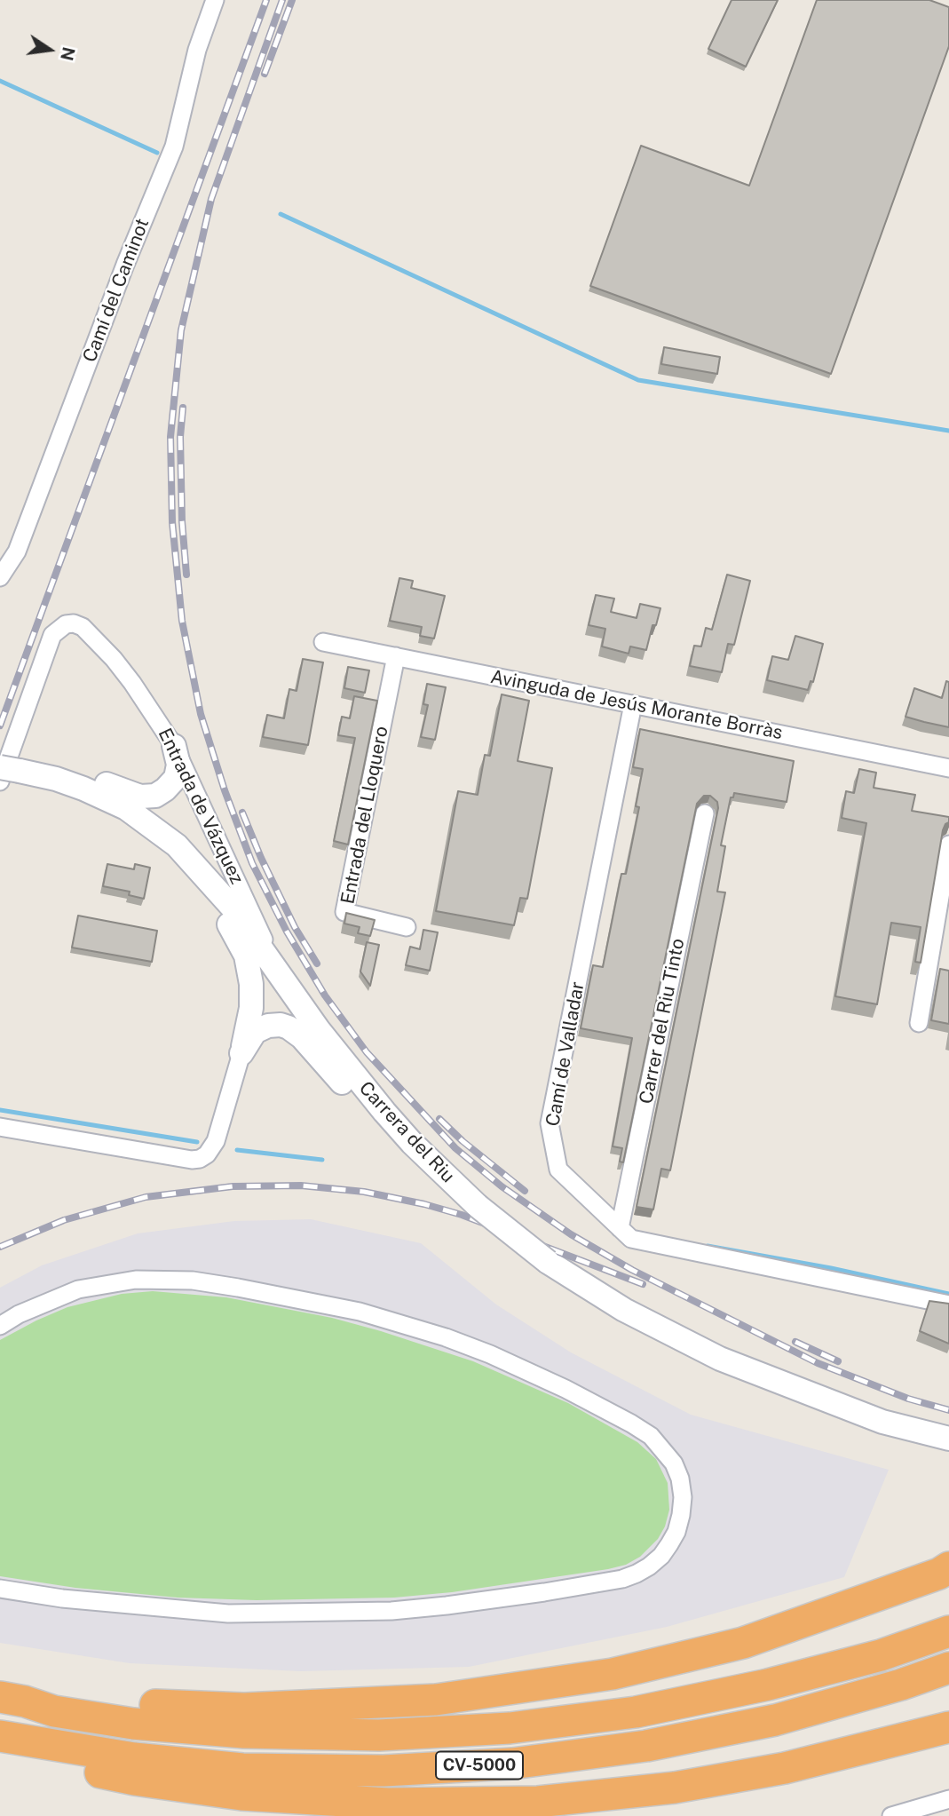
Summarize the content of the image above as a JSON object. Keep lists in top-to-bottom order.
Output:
{
  "streets": {
    "highway": ["CV-5000"],
    "street": [
      "Camí del Caminot",
      "Avinguda de Jesús Morante Borràs",
      "Entrada de Vázquez",
      "Entrada del Lloquero",
      "Carrer del Riu Tinto",
      "Camí de Valladar",
      "Carrera del Riu"
    ]
  },
  "crossings": [
    ["Avinguda de Jesús Morante Borràs", "Entrada del Lloquero"],
    ["Avinguda de Jesús Morante Borràs", "Camí de Valladar"],
    ["Entrada de Vázquez", "Carrera del Riu"],
    ["Carrer del Riu Tinto", "Camí de Valladar"]
  ],
  "north": "right"
}
